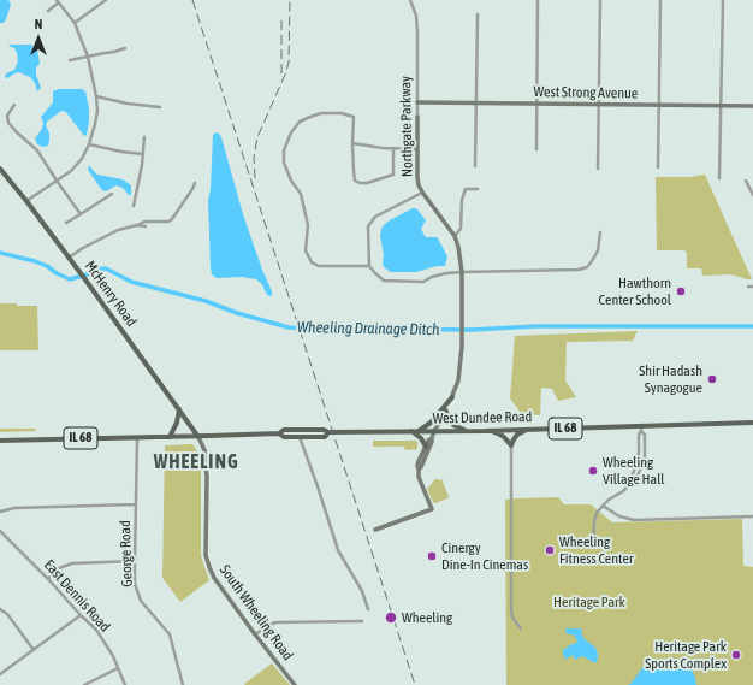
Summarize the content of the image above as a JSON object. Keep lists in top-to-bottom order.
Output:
{
  "streets": {
    "main road": ["McHenry Road", "West Dundee Road", "IL 68"],
    "street": [
      "West Strong Avenue",
      "Northgate Parkway",
      "George Road",
      "East Dennis Road",
      "South Wheeling Road"
    ]
  },
  "crossings": [
    ["West Strong Avenue", "Northgate Parkway"],
    ["Northgate Parkway", "West Dundee Road"],
    ["McHenry Road", "West Dundee Road"],
    ["McHenry Road", "South Wheeling Road"],
    ["West Dundee Road", "George Road"],
    ["West Dundee Road", "South Wheeling Road"]
  ],
  "districts": ["WHEELING"],
  "water": ["Wheeling Drainage Ditch"],
  "parks": ["Heritage Park"],
  "places": [
    "Hawthorn Center School",
    "Shir Hadash Synagogue",
    "Wheeling Village Hall",
    "Wheeling Fitness Center",
    "Cinergy Dine-In Cinemas",
    "Wheeling",
    "Heritage Park Sports Complex"
  ],
  "north": "top"
}
